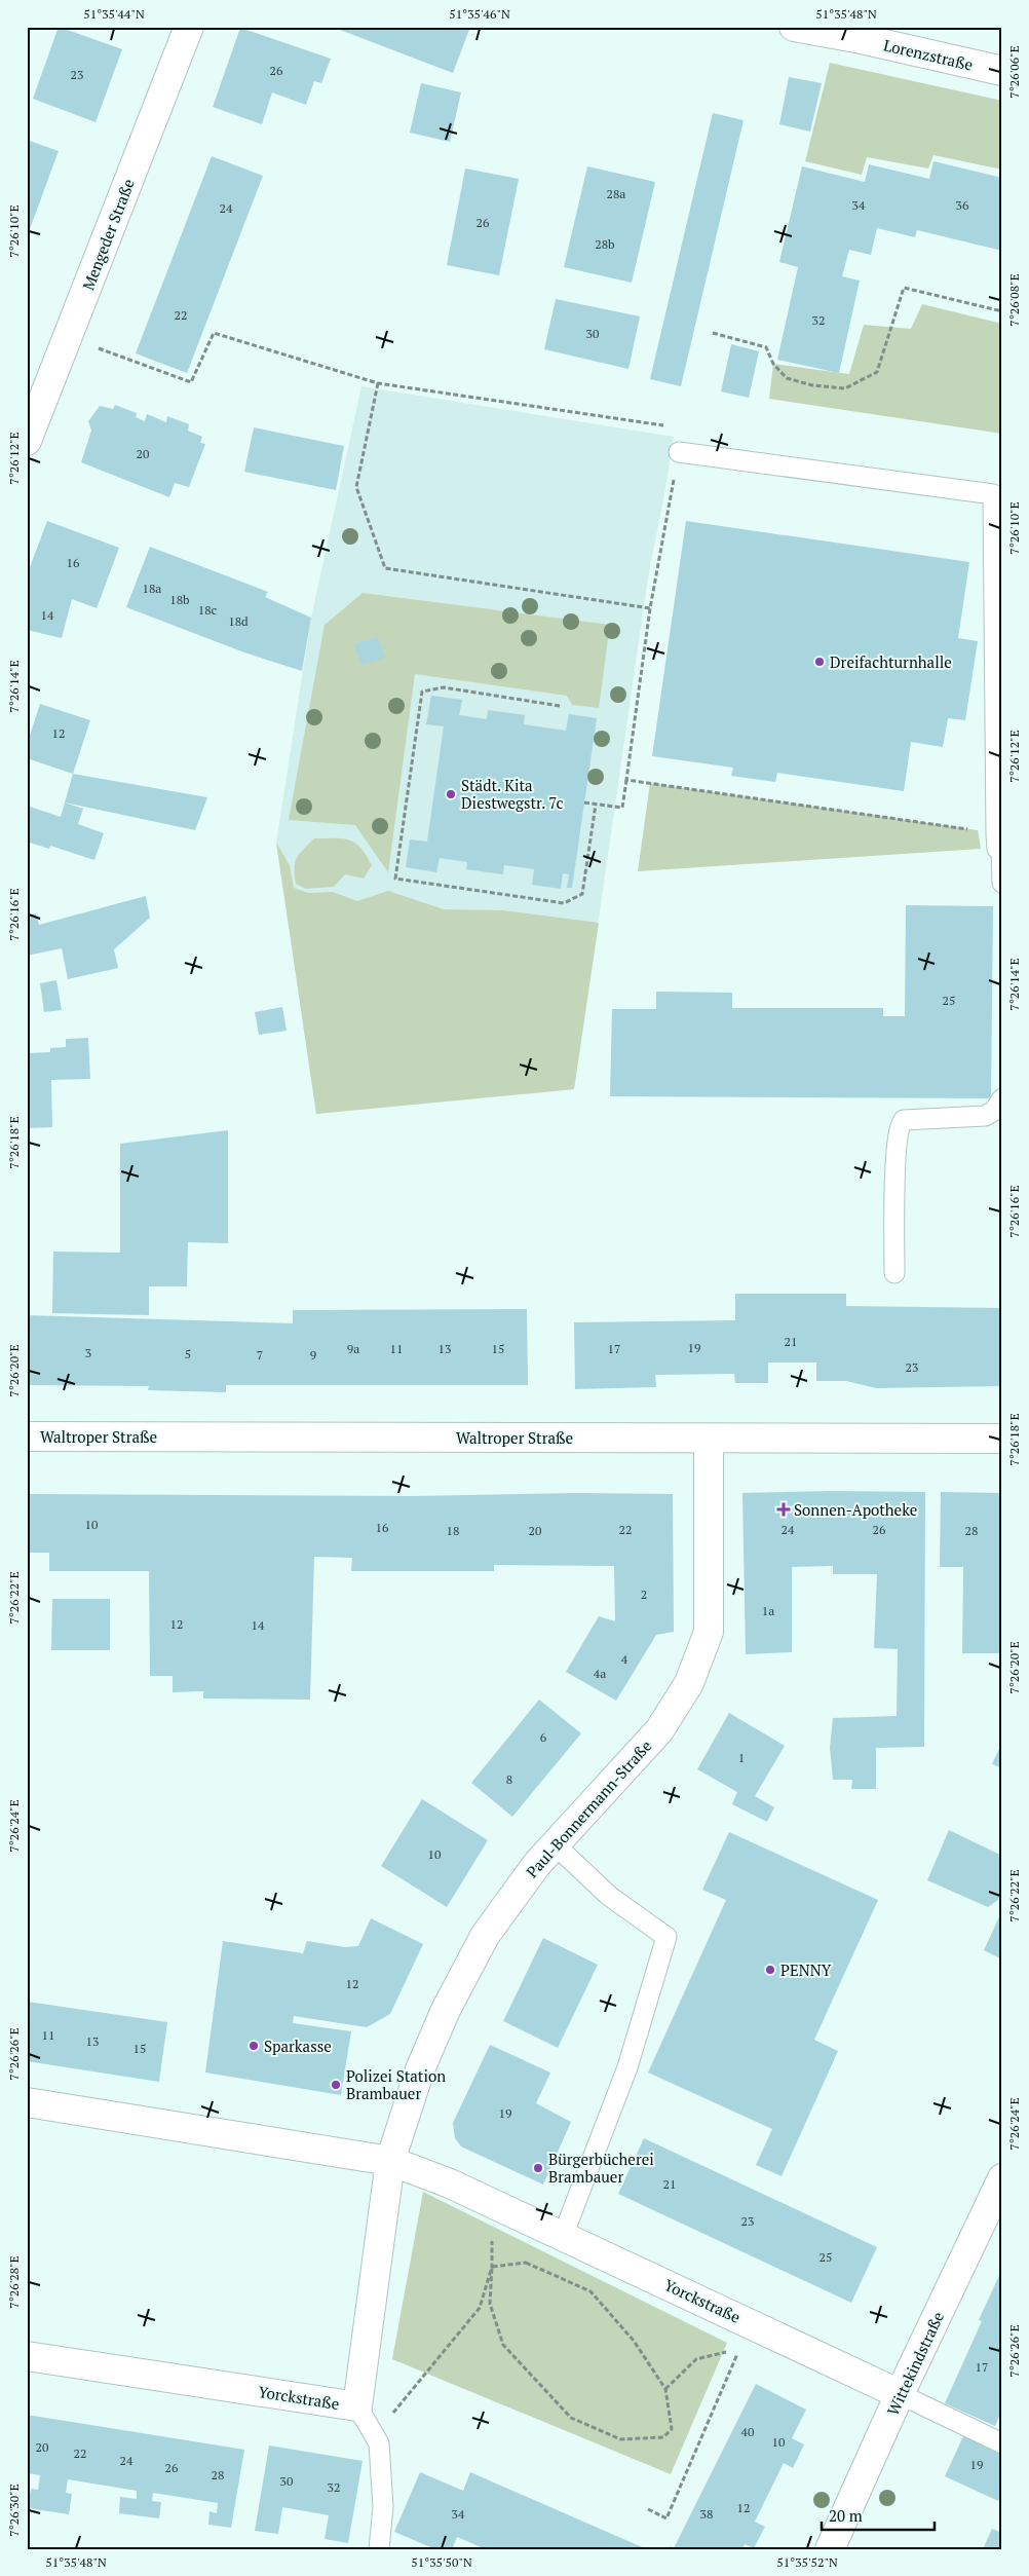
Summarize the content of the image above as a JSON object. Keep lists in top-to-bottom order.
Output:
{
  "streets": {
    "street": [
      "Lorenzstraße",
      "Mengeder Straße",
      "Waltroper Straße",
      "Paul-Bonnermann-Straße",
      "Yorckstraße",
      "Wittekindstraße"
    ]
  },
  "crossings": [
    ["Waltroper Straße", "Paul-Bonnermann-Straße"],
    ["Paul-Bonnermann-Straße", "Yorckstraße"],
    ["Yorckstraße", "Wittekindstraße"]
  ],
  "places": {
    "other": [
      "Dreifachturnhalle",
      "Städt. Kita Diestwegstr. 7c",
      "PENNY",
      "Sparkasse",
      "Polizei Station Brambauer",
      "Bürgerbücherei Brambauer"
    ],
    "health": ["Sonnen-Apotheke"]
  },
  "house_numbers": [
    "26",
    "23",
    "28a",
    "34",
    "36",
    "24",
    "26",
    "28b",
    "22",
    "32",
    "30",
    "20",
    "16",
    "18a",
    "18b",
    "18c",
    "14",
    "18d",
    "12",
    "25",
    "21",
    "19",
    "9a",
    "11",
    "13",
    "15",
    "17",
    "3",
    "5",
    "7",
    "9",
    "23",
    "10",
    "16",
    "22",
    "24",
    "26",
    "18",
    "20",
    "28",
    "2",
    "1a",
    "12",
    "14",
    "4",
    "4a",
    "6",
    "1",
    "8",
    "10",
    "12",
    "11",
    "13",
    "15",
    "19",
    "21",
    "23",
    "25",
    "17",
    "40",
    "10",
    "20",
    "22",
    "24",
    "19",
    "26",
    "28",
    "30",
    "32",
    "12",
    "34",
    "38"
  ],
  "scale_bar": "20 m",
  "coordinates": [
    "51°35'44\"N",
    "51°35'46\"N",
    "51°35'48\"N",
    "7°26'06\"E",
    "7°26'10\"E",
    "7°26'08\"E",
    "7°26'12\"E",
    "7°26'14\"E",
    "7°26'16\"E",
    "7°26'18\"E",
    "7°26'20\"E",
    "7°26'22\"E",
    "7°26'24\"E",
    "7°26'26\"E",
    "7°26'28\"E",
    "7°26'30\"E",
    "51°35'50\"N",
    "51°35'52\"N"
  ]
}
